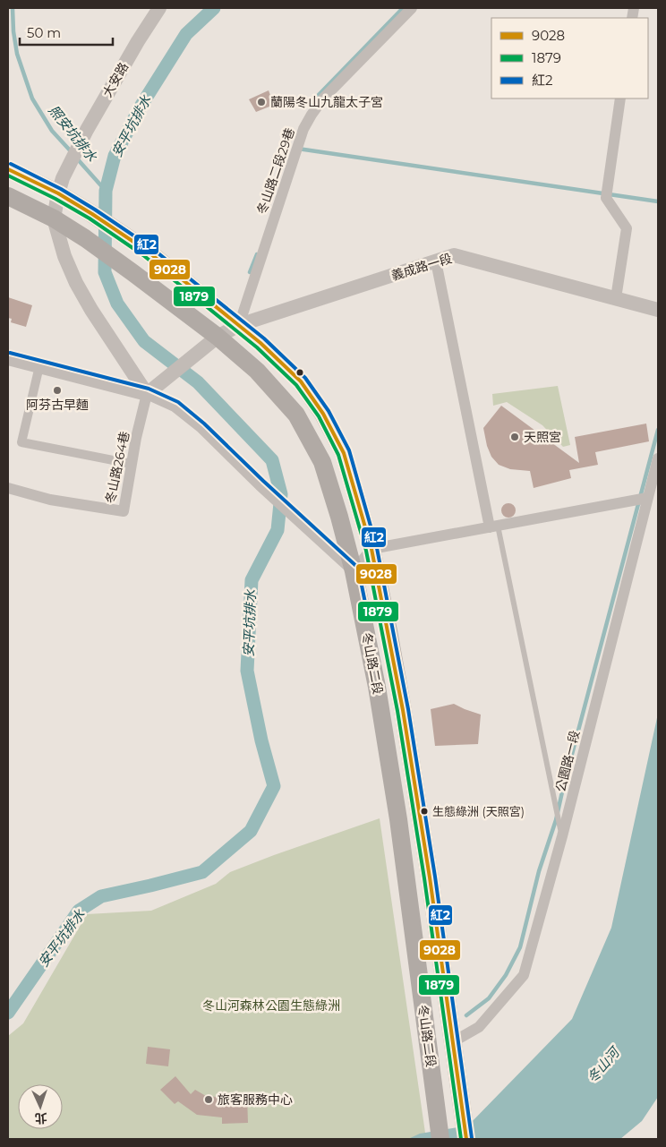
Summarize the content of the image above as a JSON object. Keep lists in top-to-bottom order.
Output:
{
  "streets": {
    "main road": ["冬山路二段"],
    "street": [
      "大安路",
      "冬山路二段29巷",
      "義成路一段",
      "冬山路264巷",
      "公園路一段"
    ]
  },
  "crossings": [
    ["大安路", "冬山路二段"],
    ["冬山路二段29巷", "義成路一段"],
    ["冬山路二段29巷", "冬山路二段"],
    ["義成路一段", "冬山路264巷"],
    ["義成路一段", "冬山路二段"],
    ["冬山路二段", "公園路一段"]
  ],
  "water": ["安平坑排水", "照安坑排水", "冬山河"],
  "parks": ["冬山河森林公園生態綠洲"],
  "places": [
    "蘭陽冬山九龍太子宮",
    "阿芬古早麵",
    "天照宮",
    "生態綠洲 (天照宮)",
    "旅客服務中心"
  ],
  "lines": ["transit line 紅2", "transit line 9028", "transit line 1879"],
  "legend": ["9028", "1879", "紅2"],
  "scale_bar": "50 m",
  "north": "bottom"
}
